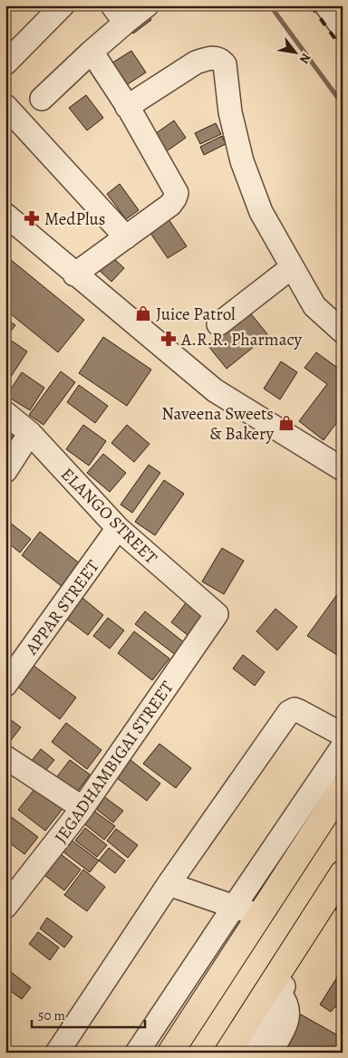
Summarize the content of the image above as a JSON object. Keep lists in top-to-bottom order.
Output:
{
  "streets": {
    "street": ["ELANGO STREET", "APPAR STREET", "JEGADHAMBIGAI STREET"]
  },
  "crossings": [
    ["ELANGO STREET", "APPAR STREET"],
    ["ELANGO STREET", "JEGADHAMBIGAI STREET"]
  ],
  "places": {
    "pharmacy": ["MedPlus", "A.R.R. Pharmacy"],
    "shop": ["Juice Patrol", "Naveena Sweets & Bakery"]
  },
  "scale_bar": "50 m",
  "north": "bottom right"
}
